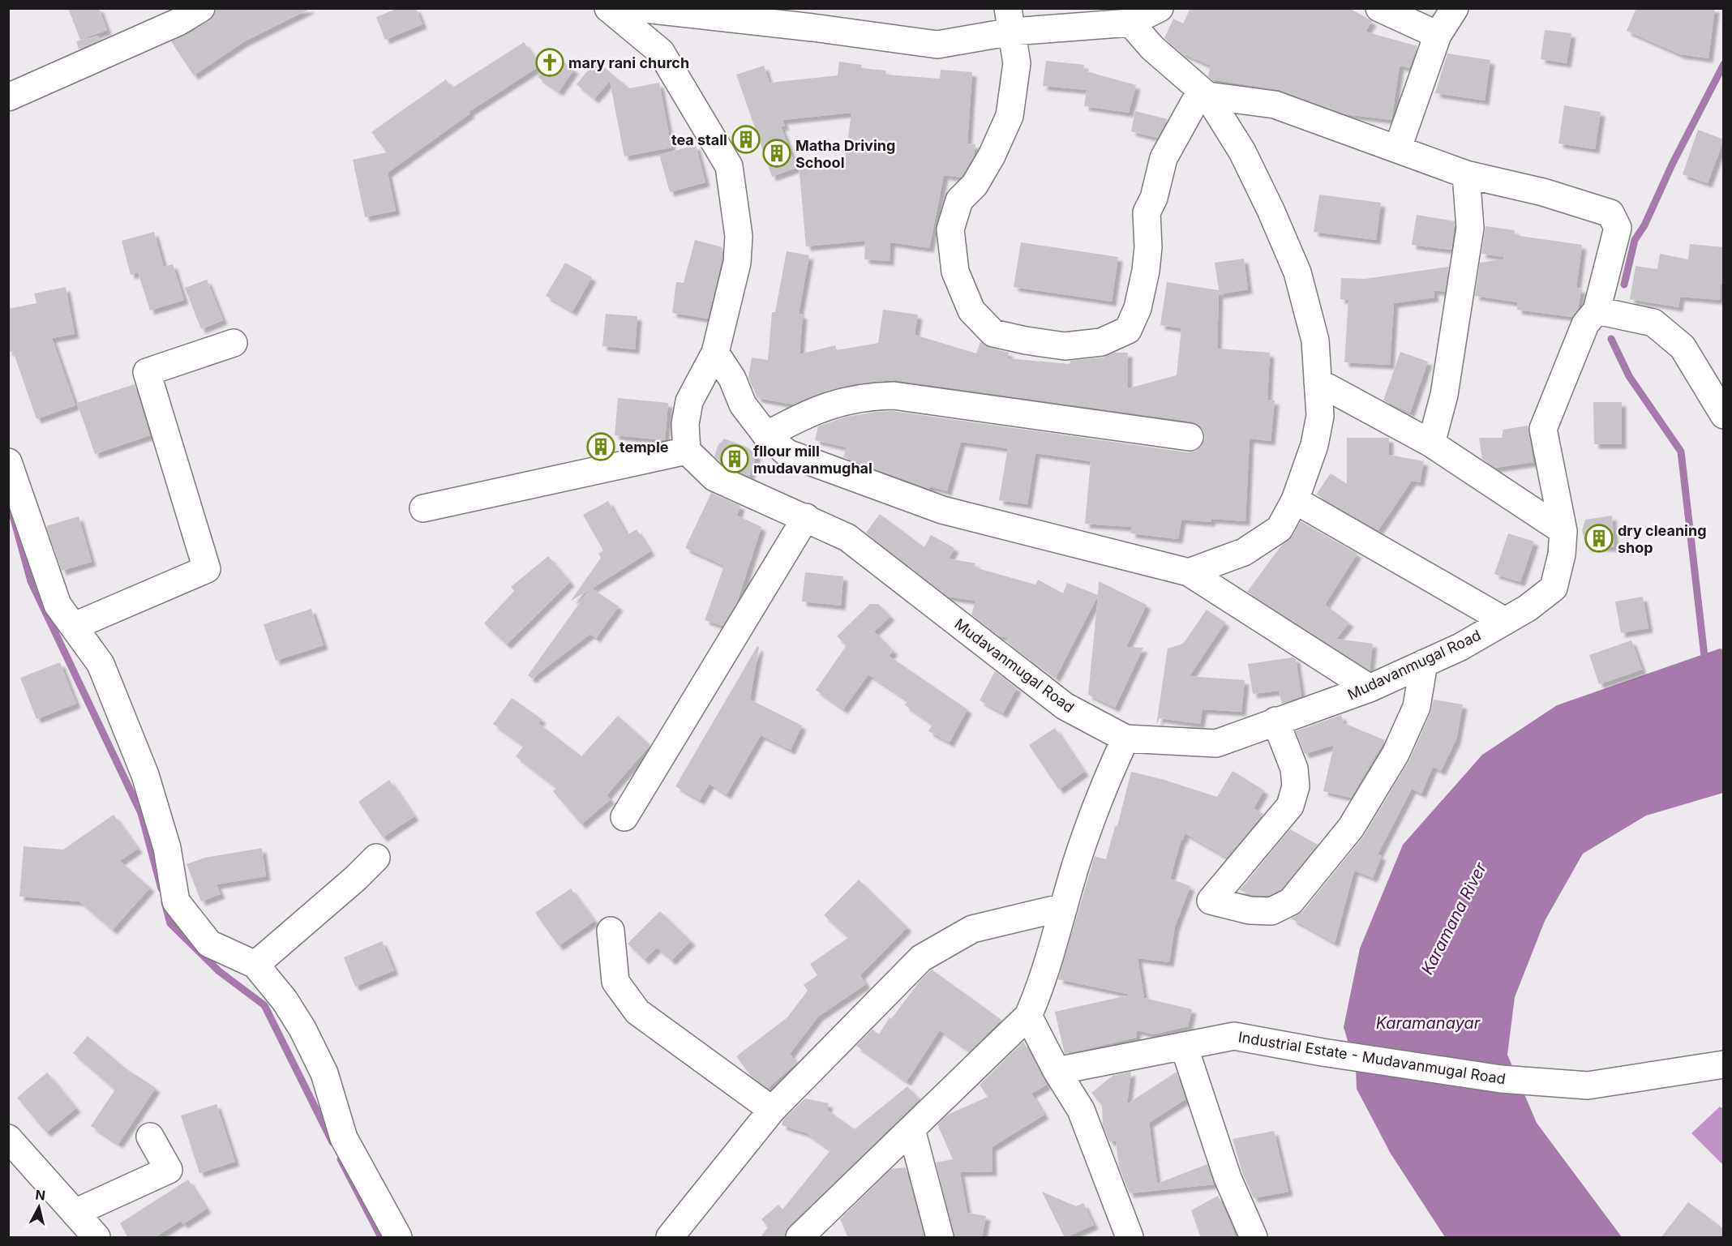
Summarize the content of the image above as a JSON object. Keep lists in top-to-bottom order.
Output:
{
  "streets": {
    "street": ["Mudavanmugal Road", "Industrial Estate - Mudavanmugal Road"]
  },
  "water": ["Karamana River", "Karamanayar"],
  "places": {
    "church": ["mary rani church"],
    "building": [
      "tea stall",
      "Matha Driving School",
      "temple",
      "fllour mill mudavanmughal",
      "dry cleaning shop"
    ]
  },
  "north": "top"
}
